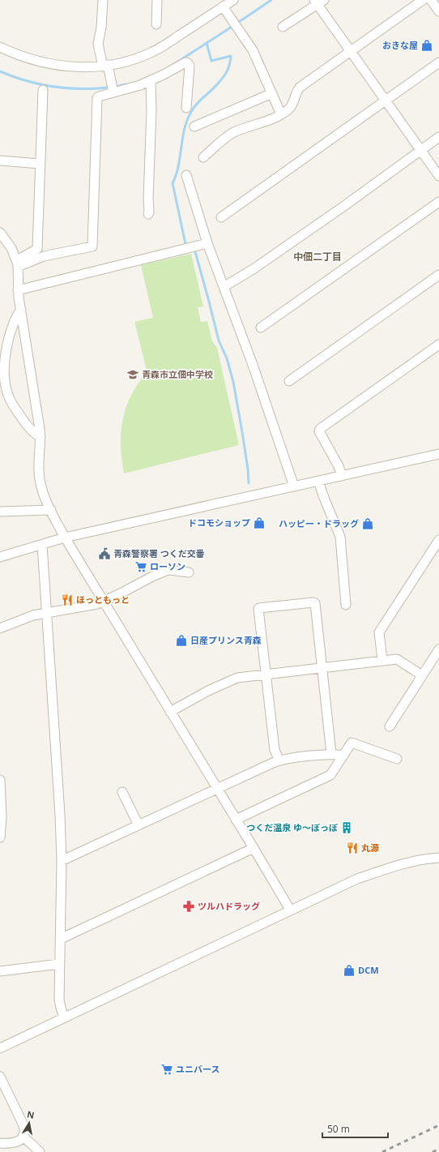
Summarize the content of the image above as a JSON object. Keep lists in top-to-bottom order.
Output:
{
  "districts": ["中佃二丁目"],
  "places": {
    "shop": [
      "おきな屋",
      "ドコモショップ",
      "ハッピー・ドラッグ",
      "日産プリンス青森",
      "DCM"
    ],
    "school or university": ["青森市立佃中学校"],
    "public building": ["青森警察署 つくだ交番"],
    "supermarket": ["ローソン", "ユニバース"],
    "restaurant": ["ほっともっと", "丸源"],
    "building": ["つくだ温泉 ゆ～ぽっぽ"],
    "pharmacy": ["ツルハドラッグ"]
  },
  "scale_bar": "50 m",
  "north": "top"
}
